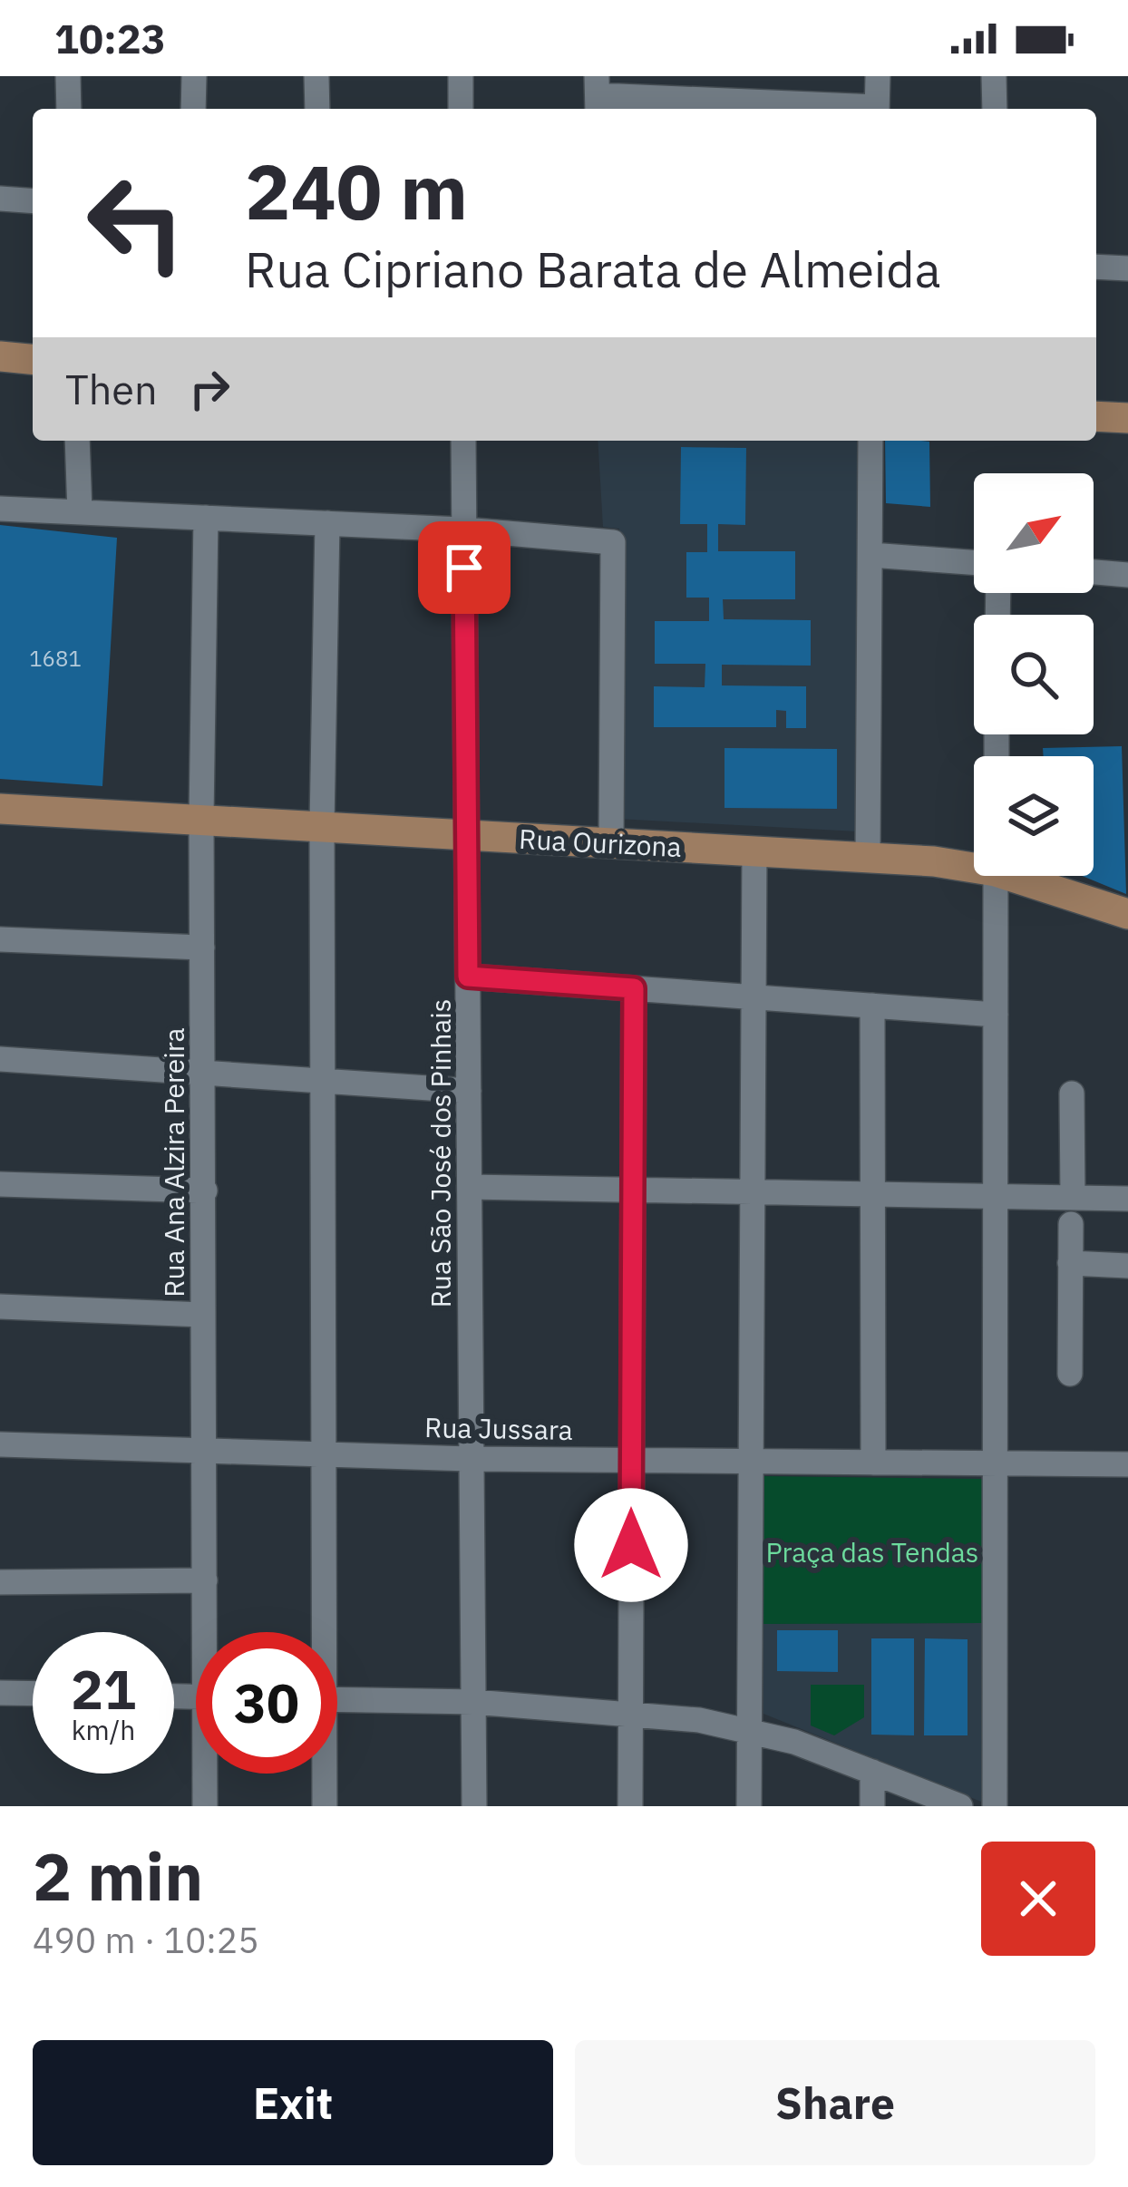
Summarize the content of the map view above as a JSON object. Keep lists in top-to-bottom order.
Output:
{
  "streets": {
    "main road": ["Rua Ourizona"],
    "street": ["Rua São José dos Pinhais", "Rua Ana Alzira Pereira", "Rua Jussara"]
  },
  "crossings": [
    ["Rua Ourizona", "Rua São José dos Pinhais"],
    ["Rua Ourizona", "Rua Ana Alzira Pereira"],
    ["Rua São José dos Pinhais", "Rua Jussara"],
    ["Rua Ana Alzira Pereira", "Rua Jussara"]
  ],
  "parks": ["Praça das Tendas"],
  "house_numbers": ["1681"],
  "north": "top right",
  "page": {
    "status": "10:23",
    "turn": ["240 m", "Rua Cipriano Barata de Almeida"],
    "then": "Then",
    "speed": "21 km/h",
    "limit": "30",
    "heading": ["2 min", "490 m · 10:25"],
    "buttons": ["Exit", "Share"]
  }
}
